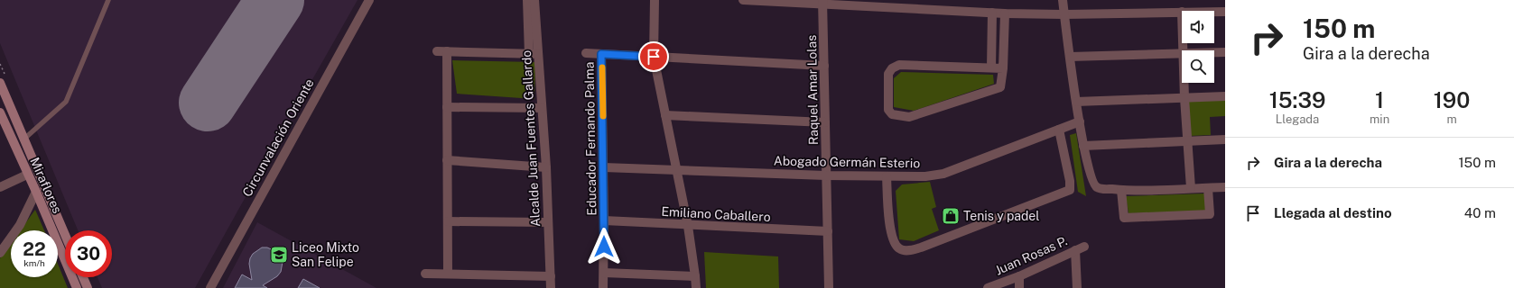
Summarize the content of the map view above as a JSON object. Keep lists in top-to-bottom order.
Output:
{
  "streets": {
    "main road": ["Miraflores"],
    "street": [
      "Raquel Amar Lolas",
      "Circunvalación Oriente",
      "Alcalde Juan Fuentes Gallardo",
      "Educador Fernando Palma",
      "Abogado Germán Esterio",
      "Emiliano Caballero",
      "Juan Rosas P."
    ]
  },
  "crossings": [
    ["Raquel Amar Lolas", "Abogado Germán Esterio"],
    ["Raquel Amar Lolas", "Emiliano Caballero"],
    ["Educador Fernando Palma", "Abogado Germán Esterio"],
    ["Educador Fernando Palma", "Emiliano Caballero"]
  ],
  "places": {
    "shop": ["Tenis y padel"],
    "school or university": ["Liceo Mixto San Felipe"]
  },
  "page": {
    "turn": ["150 m", "Gira a la derecha"],
    "eta": [
      "15:39",
      "Llegada",
      "1",
      "min",
      "190",
      "m"
    ],
    "list": [
      {
        "name": "Gira a la derecha",
        "value": "150 m"
      },
      {
        "name": "Llegada al destino",
        "value": "40 m"
      }
    ],
    "speed": "22 km/h",
    "limit": "30"
  }
}
